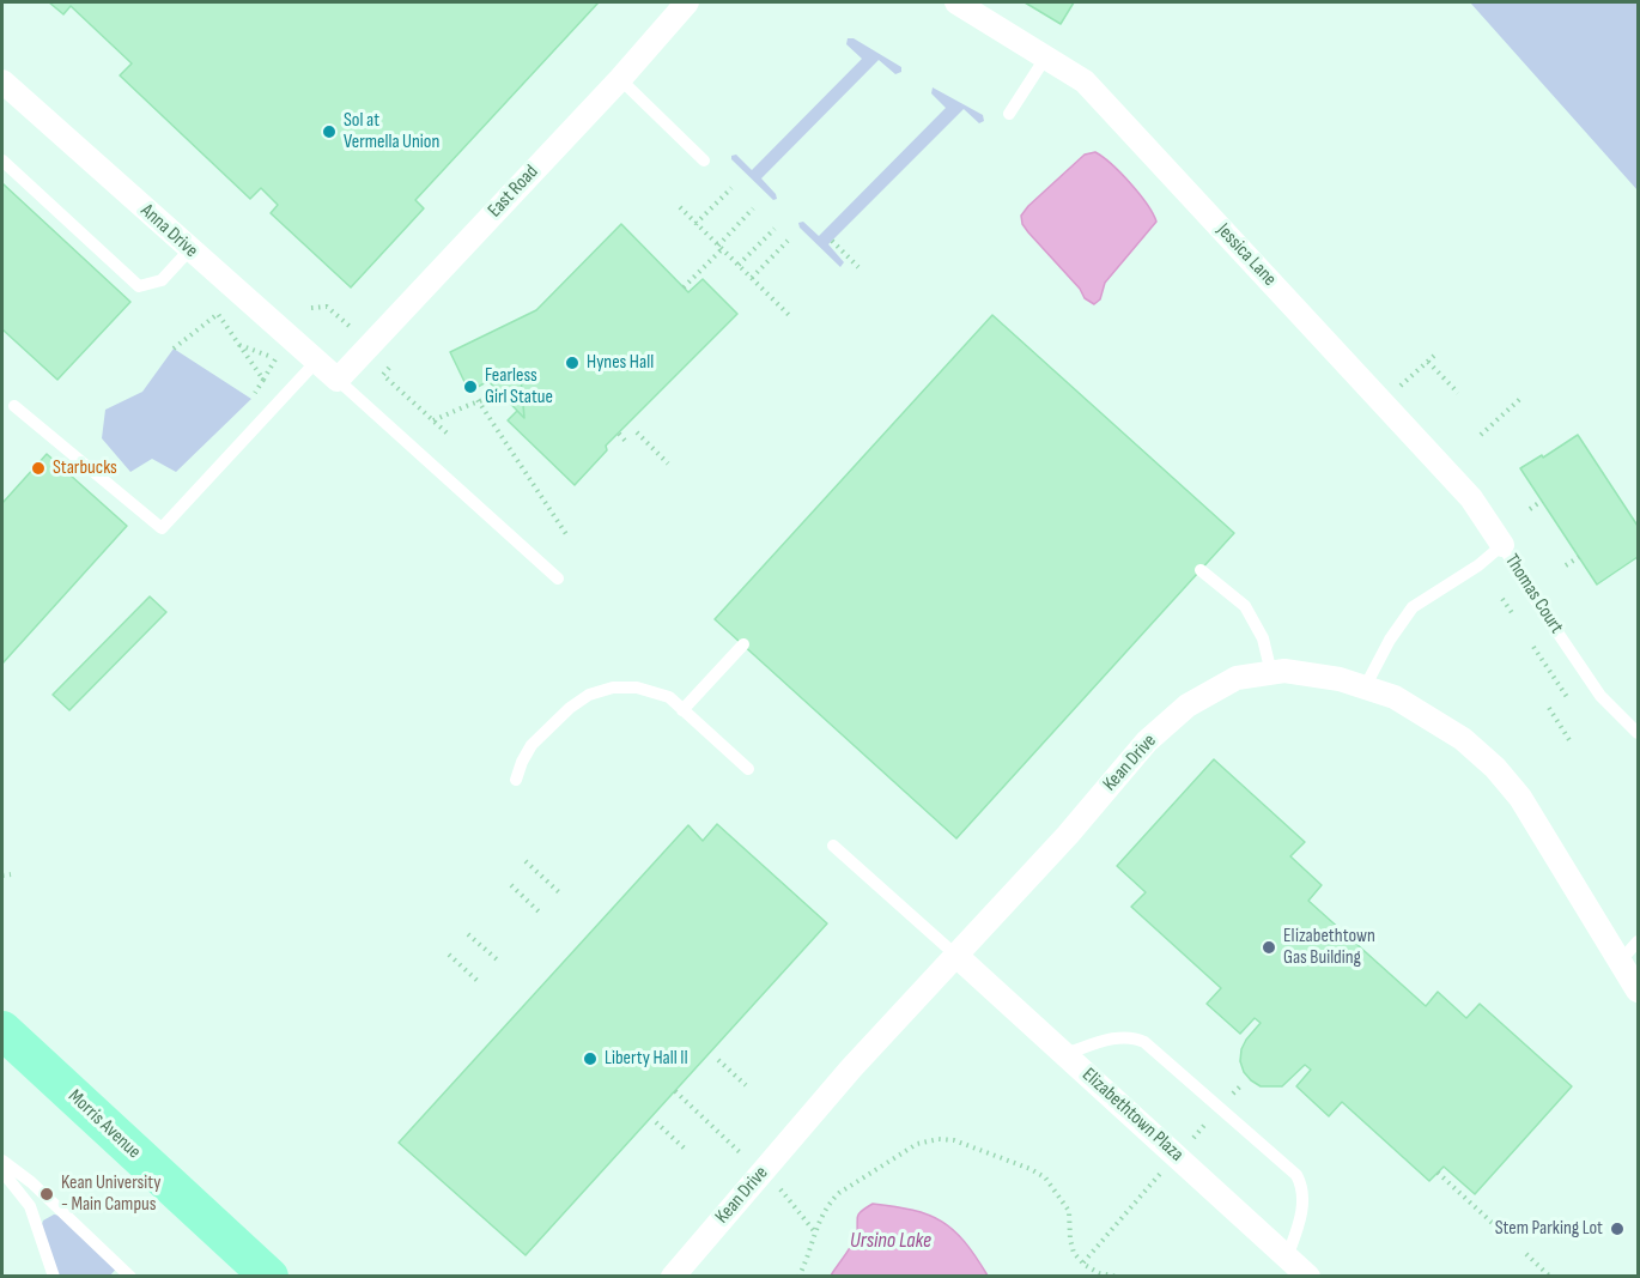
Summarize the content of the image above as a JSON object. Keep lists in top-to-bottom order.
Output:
{
  "streets": {
    "main road": ["Morris Avenue"],
    "street": [
      "East Road",
      "Anna Drive",
      "Jessica Lane",
      "Kean Drive",
      "Elizabethtown Plaza"
    ],
    "lane": ["Thomas Court"]
  },
  "crossings": [
    ["East Road", "Anna Drive"],
    ["Jessica Lane", "Thomas Court"],
    ["Thomas Court", "Kean Drive"],
    ["Kean Drive", "Elizabethtown Plaza"]
  ],
  "water": ["Ursino Lake"],
  "places": [
    "Sol at Vermella Union",
    "Hynes Hall",
    "Fearless Girl Statue",
    "Starbucks",
    "Elizabethtown Gas Building",
    "Liberty Hall II",
    "Kean University - Main Campus",
    "Stem Parking Lot"
  ]
}
